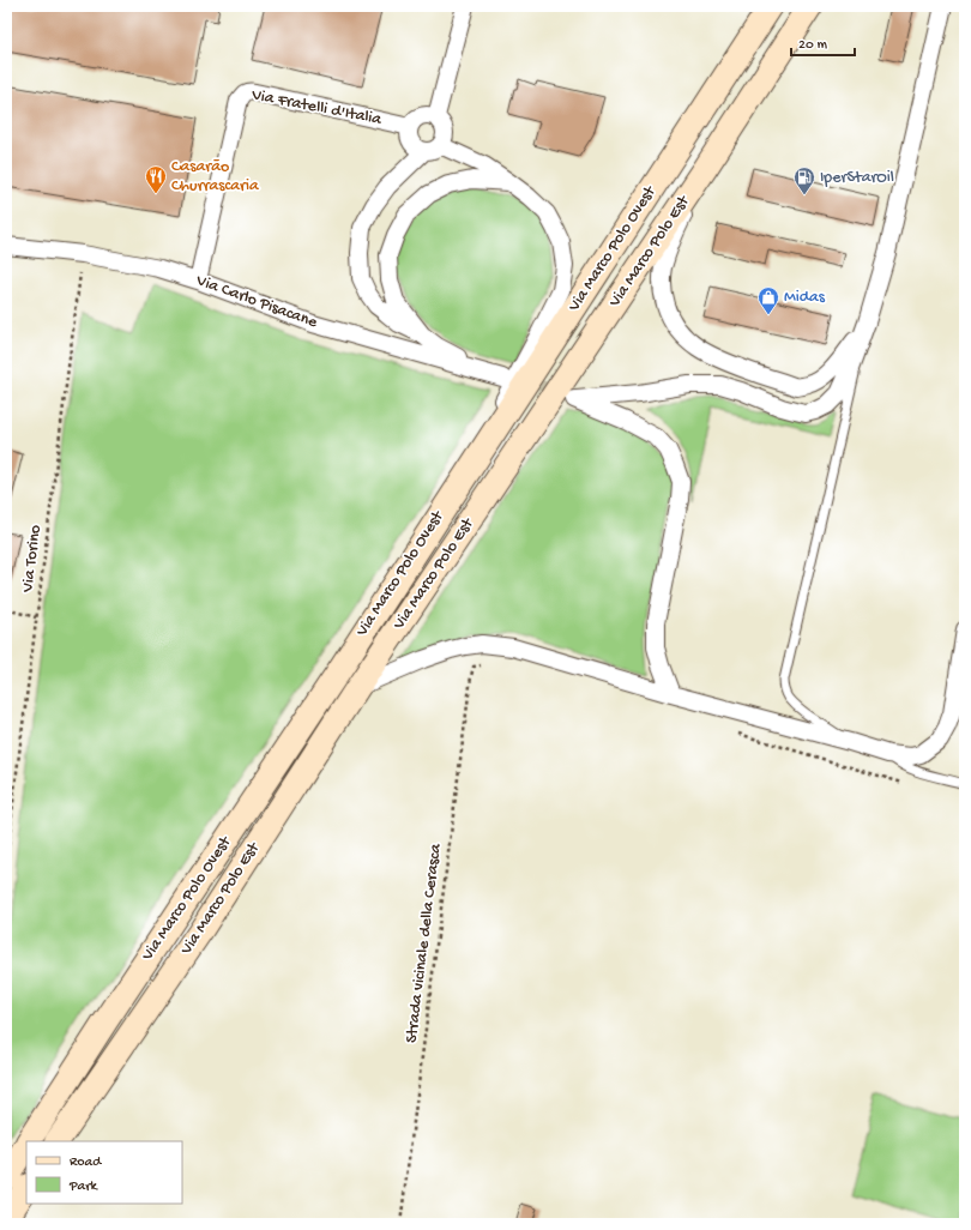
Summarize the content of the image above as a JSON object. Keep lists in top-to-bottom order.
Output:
{
  "streets": {
    "street": [
      "Via Fratelli d'Italia",
      "Via Marco Polo Ovest",
      "Via Marco Polo Est",
      "Via Carlo Pisacane"
    ],
    "path": ["Via Torino", "Strada vicinale della Cerasca"]
  },
  "crossings": [
    ["Via Fratelli d'Italia", "Via Carlo Pisacane"],
    ["Via Carlo Pisacane", "Via Torino"]
  ],
  "places": {
    "restaurant": ["Casarão Churrascaria"],
    "fuel station": ["IperStarOil"],
    "shop": ["Midas"]
  },
  "legend": ["Road", "Park"],
  "scale_bar": "20 m"
}
